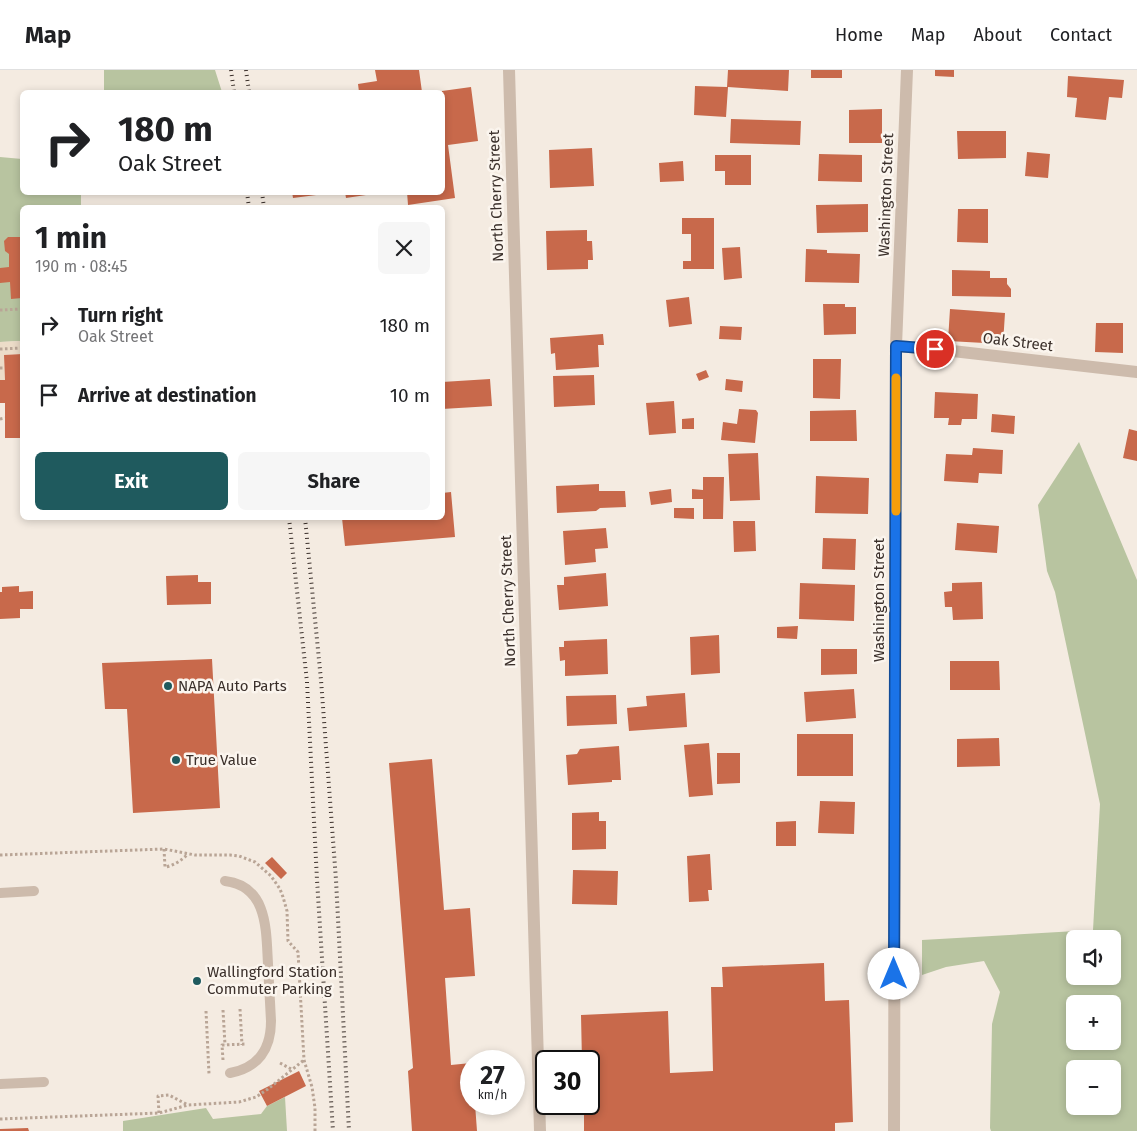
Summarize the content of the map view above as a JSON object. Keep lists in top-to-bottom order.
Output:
{
  "streets": {
    "street": ["Washington Street", "North Cherry Street", "Oak Street"]
  },
  "crossings": [
    ["Washington Street", "Oak Street"]
  ],
  "places": ["NAPA Auto Parts", "True Value", "Wallingford Station Commuter Parking"],
  "page": {
    "header": "Map",
    "nav": [
      "Home",
      "Map",
      "About",
      "Contact"
    ],
    "turn": ["180 m", "Oak Street"],
    "heading": ["1 min", "190 m · 08:45"],
    "list": [
      {
        "name": "Turn right",
        "note": "Oak Street",
        "value": "180 m"
      },
      {
        "name": "Arrive at destination",
        "value": "10 m"
      }
    ],
    "buttons": ["Exit", "Share"],
    "map_buttons": ["+", "−"],
    "speed": "27 km/h",
    "limit": "30"
  }
}
